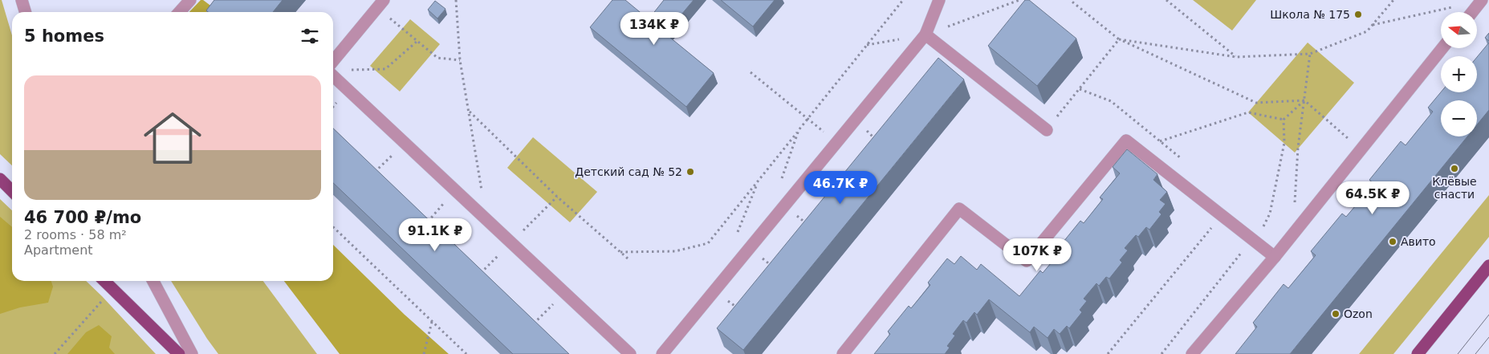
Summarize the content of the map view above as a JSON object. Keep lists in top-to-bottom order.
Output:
{
  "places": [
    "Школа № 175",
    "Клёвые снасти",
    "Детский сад № 52",
    "Авито",
    "Ozon"
  ],
  "north": "left",
  "page": {
    "map_buttons": ["+", "−"],
    "price": [
      "134K ₽",
      "46.7K ₽",
      "64.5K ₽",
      "91.1K ₽",
      "107K ₽"
    ],
    "heading": "5 homes",
    "list": [
      {
        "name": "46 700 ₽/mo",
        "note": "2 rooms · 58 m² · Apartment"
      }
    ]
  }
}
